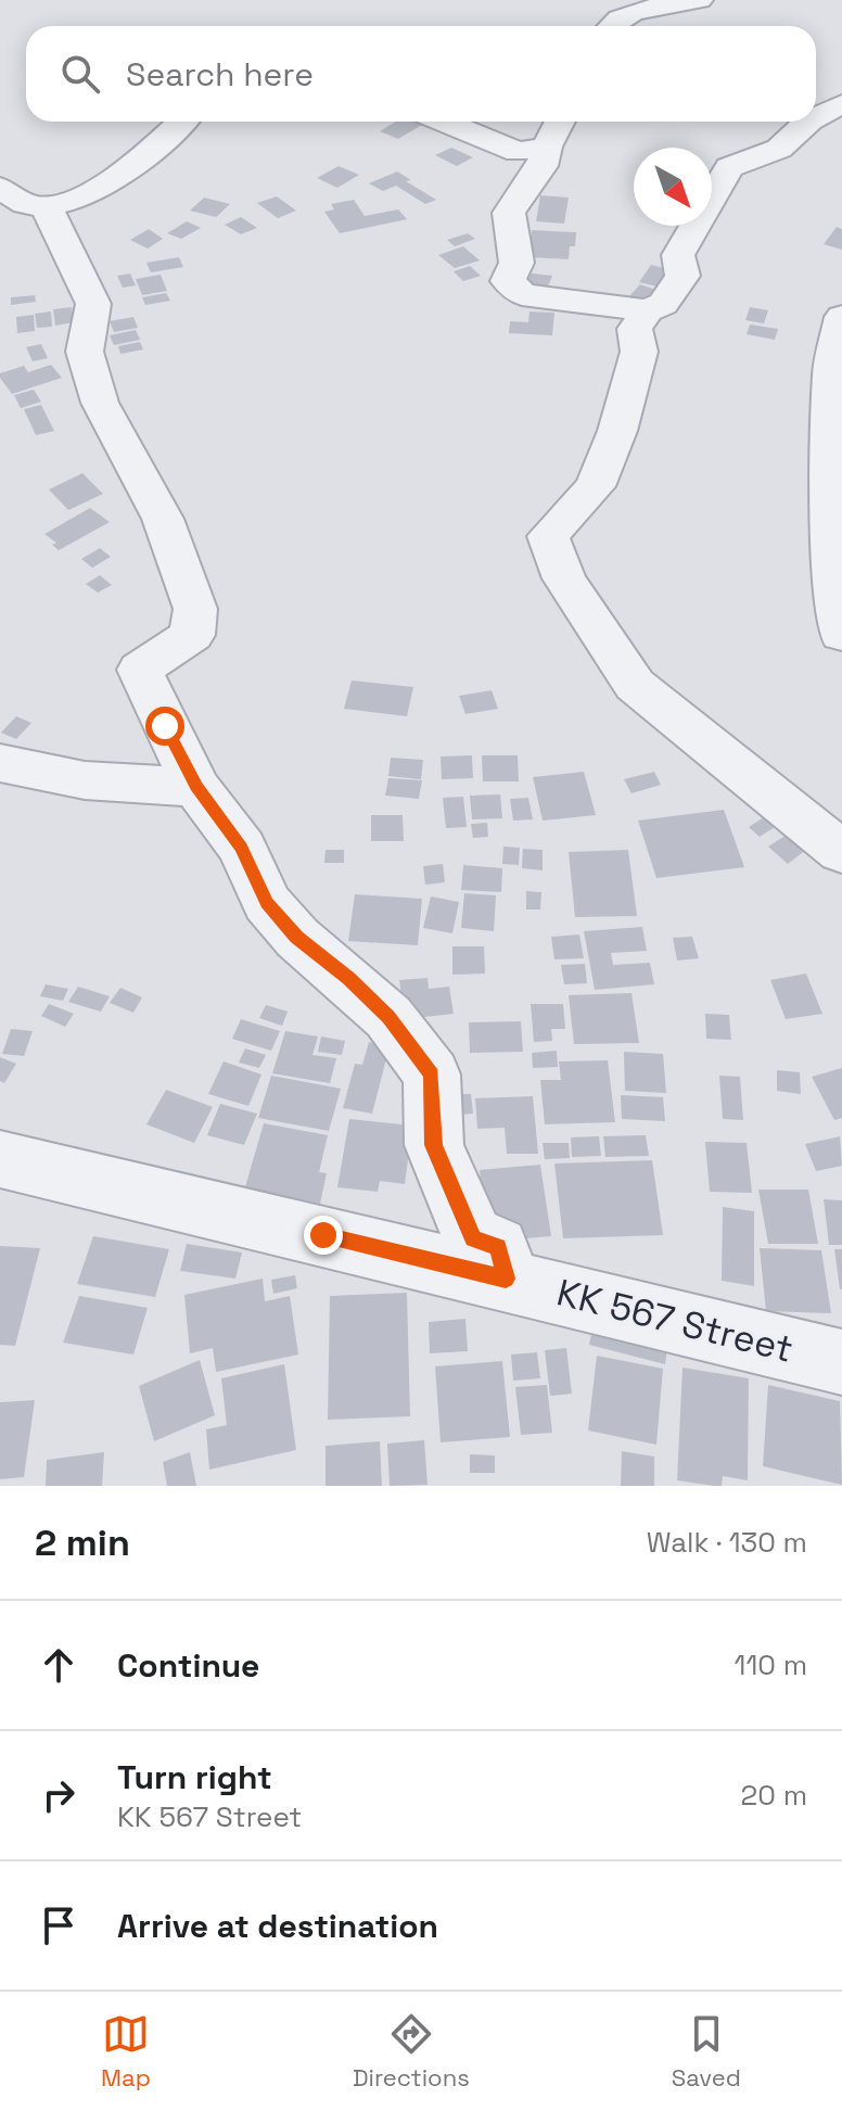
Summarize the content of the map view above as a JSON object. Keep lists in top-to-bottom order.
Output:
{
  "streets": {
    "street": ["KK 567 Street"]
  },
  "north": "bottom right",
  "page": {
    "search": "Search here",
    "heading": ["2 min", "Walk · 130 m"],
    "list": [
      ["Continue", "110 m"],
      ["Turn right", "KK 567 Street", "20 m"],
      "Arrive at destination"
    ],
    "nav": ["Map", "Directions", "Saved"]
  }
}
